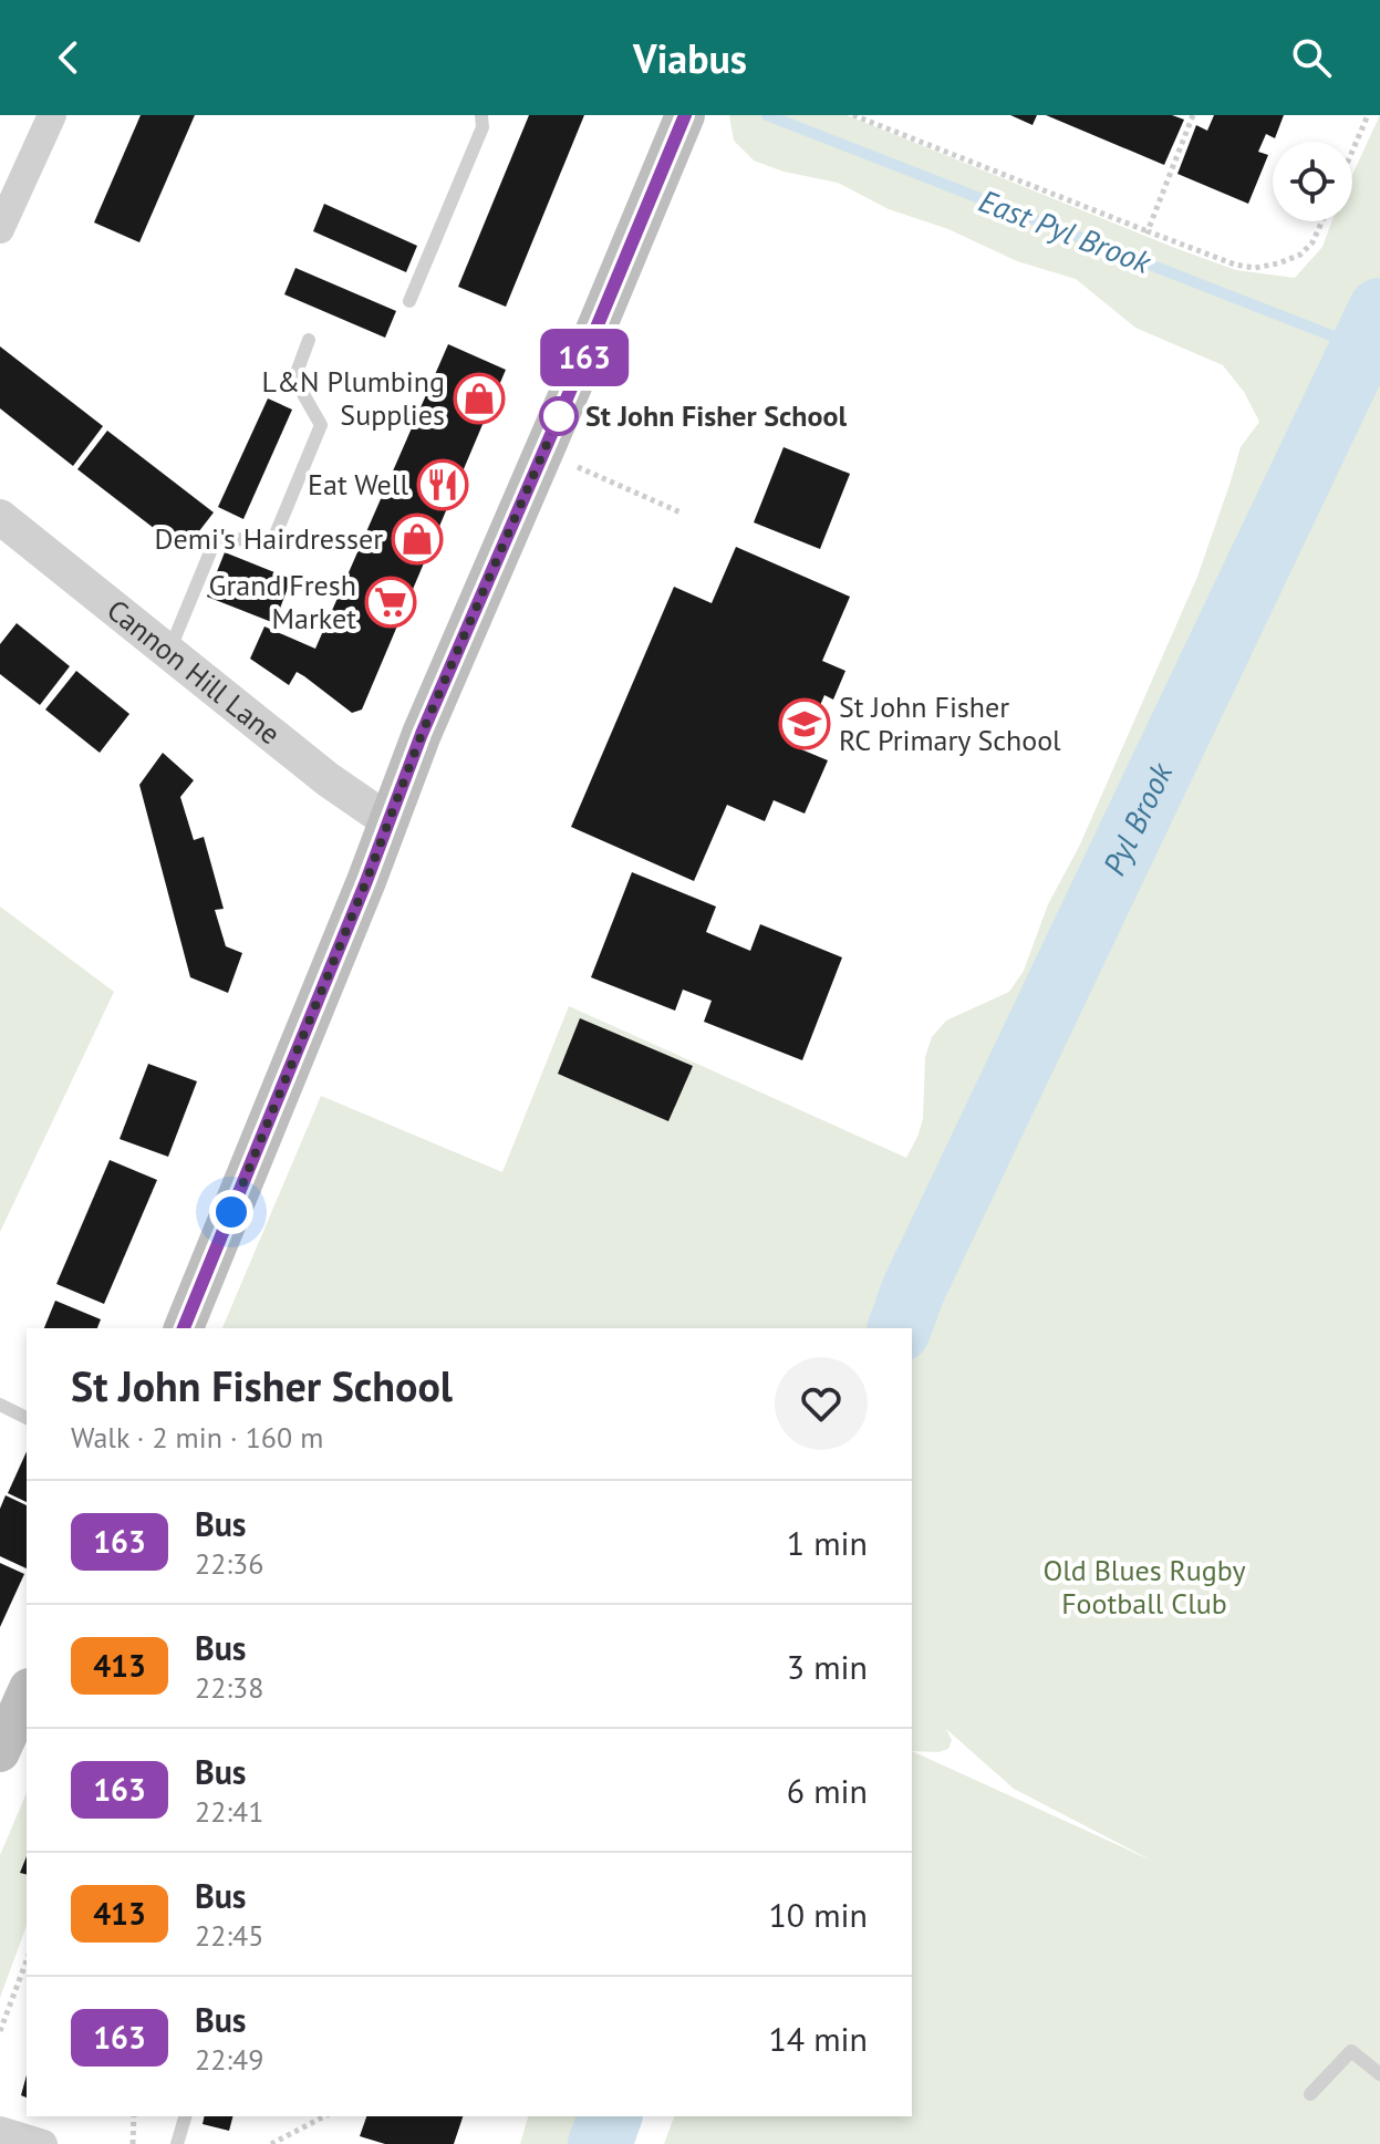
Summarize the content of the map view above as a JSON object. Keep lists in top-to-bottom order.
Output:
{
  "streets": {
    "street": ["Cannon Hill Lane"]
  },
  "water": ["East Pyl Brook", "Pyl Brook"],
  "parks": ["Old Blues Rugby Football Club"],
  "places": {
    "shop": ["L&N Plumbing Supplies", "Demi's Hairdresser"],
    "other": ["St John Fisher School"],
    "restaurant": ["Eat Well"],
    "supermarket": ["Grand Fresh Market"],
    "school or university": ["St John Fisher RC Primary School"]
  },
  "lines": ["bus line 163"],
  "page": {
    "header": "Viabus",
    "on_map": "163",
    "heading": ["St John Fisher School", "Walk · 2 min · 160 m"],
    "list": [
      {
        "mark": "163",
        "name": "Bus",
        "note": "22:36",
        "value": "1 min"
      },
      {
        "mark": "413",
        "name": "Bus",
        "note": "22:38",
        "value": "3 min"
      },
      {
        "mark": "163",
        "name": "Bus",
        "note": "22:41",
        "value": "6 min"
      },
      {
        "mark": "413",
        "name": "Bus",
        "note": "22:45",
        "value": "10 min"
      },
      {
        "mark": "163",
        "name": "Bus",
        "note": "22:49",
        "value": "14 min"
      }
    ]
  }
}
